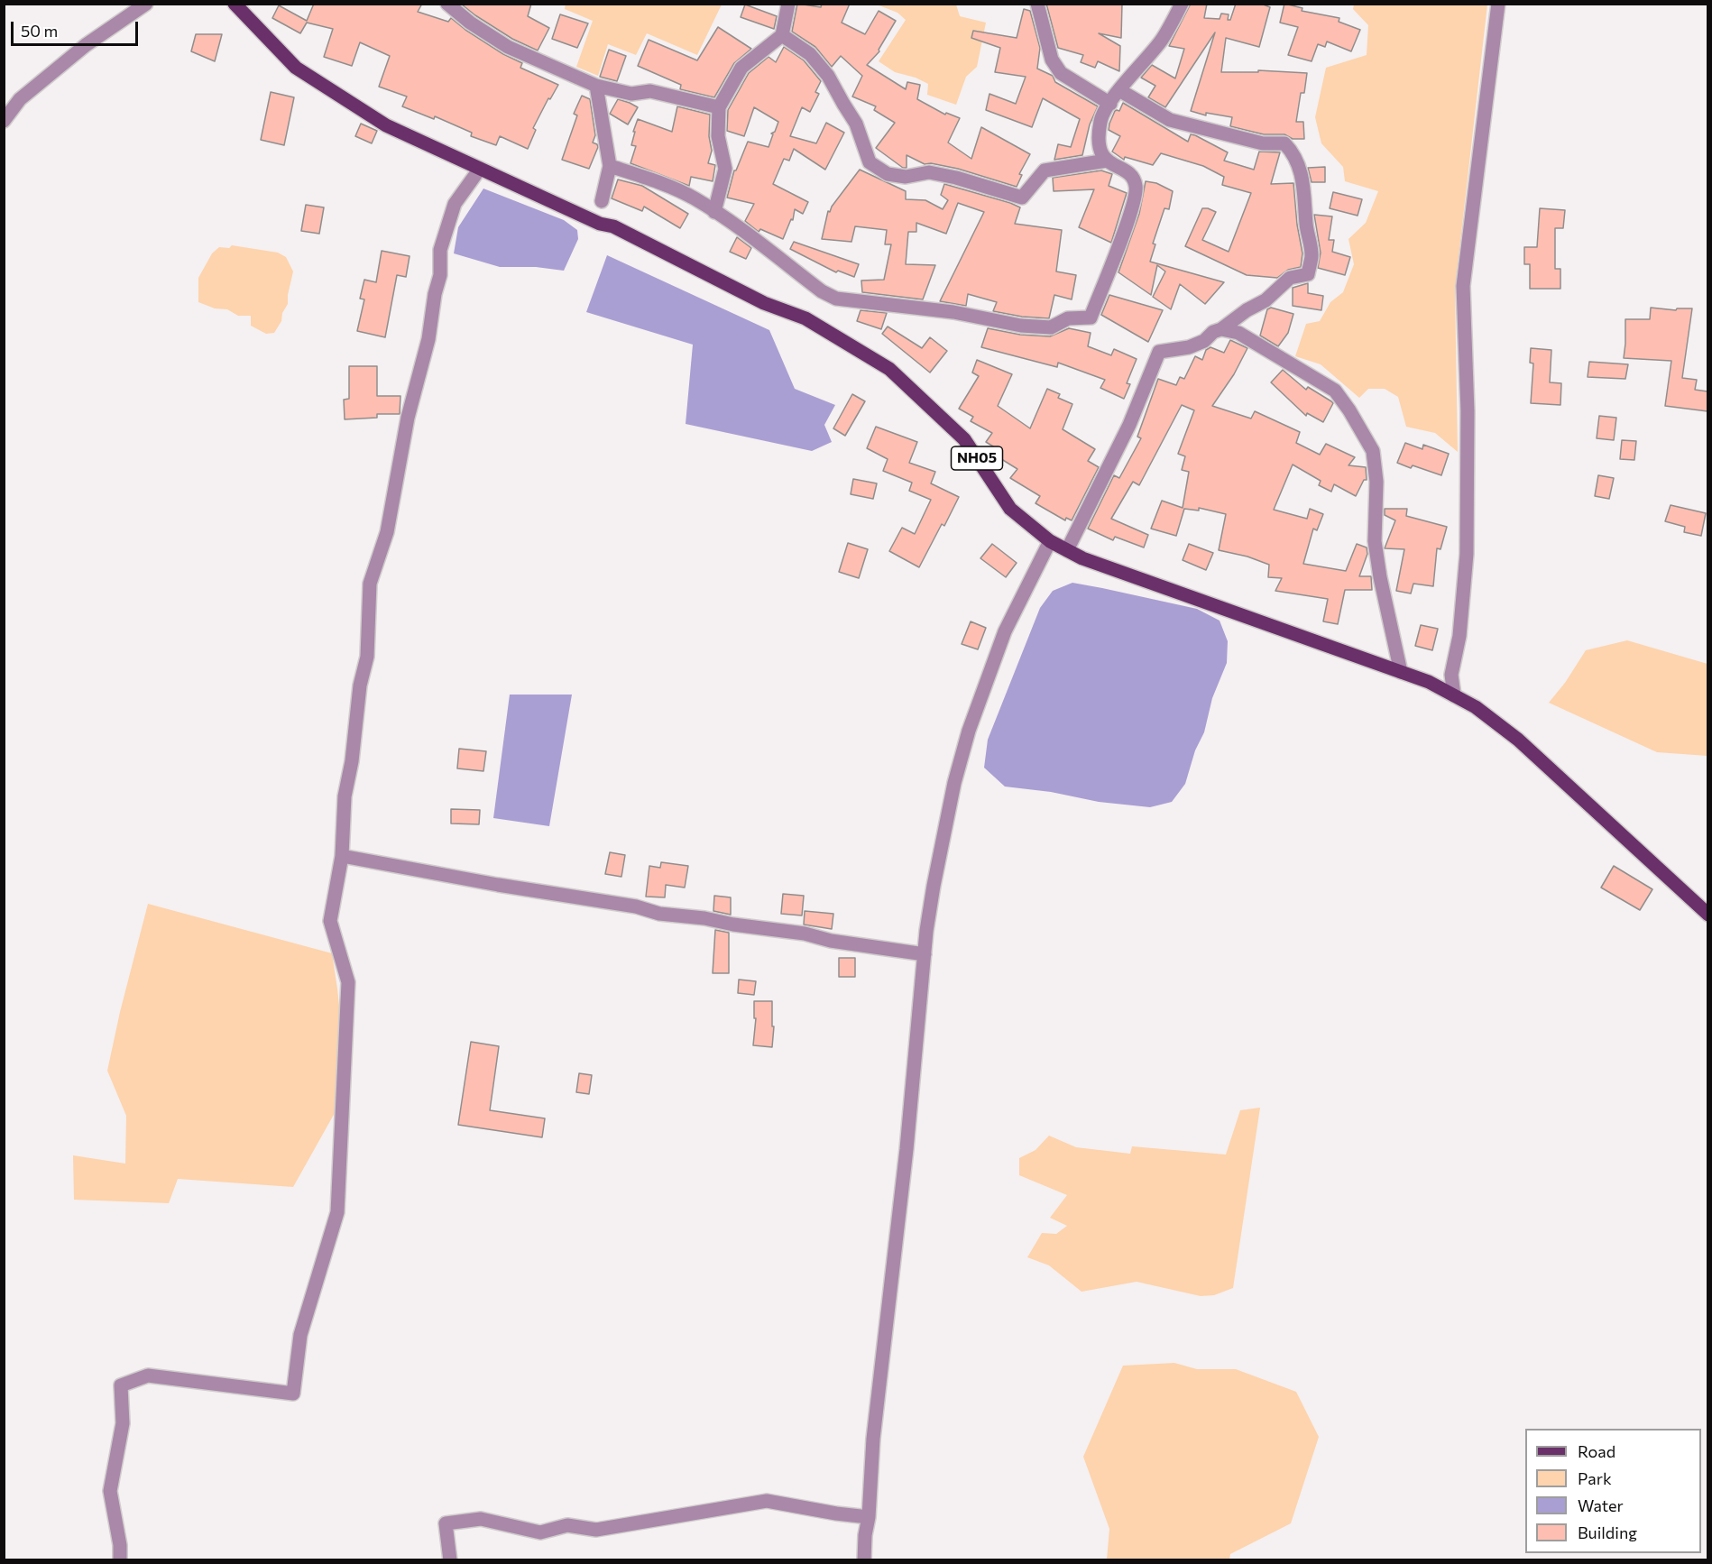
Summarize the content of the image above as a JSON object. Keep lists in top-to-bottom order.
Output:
{
  "streets": {
    "main road": ["NH05"]
  },
  "legend": [
    "Road",
    "Park",
    "Water",
    "Building"
  ],
  "scale_bar": "50 m"
}
